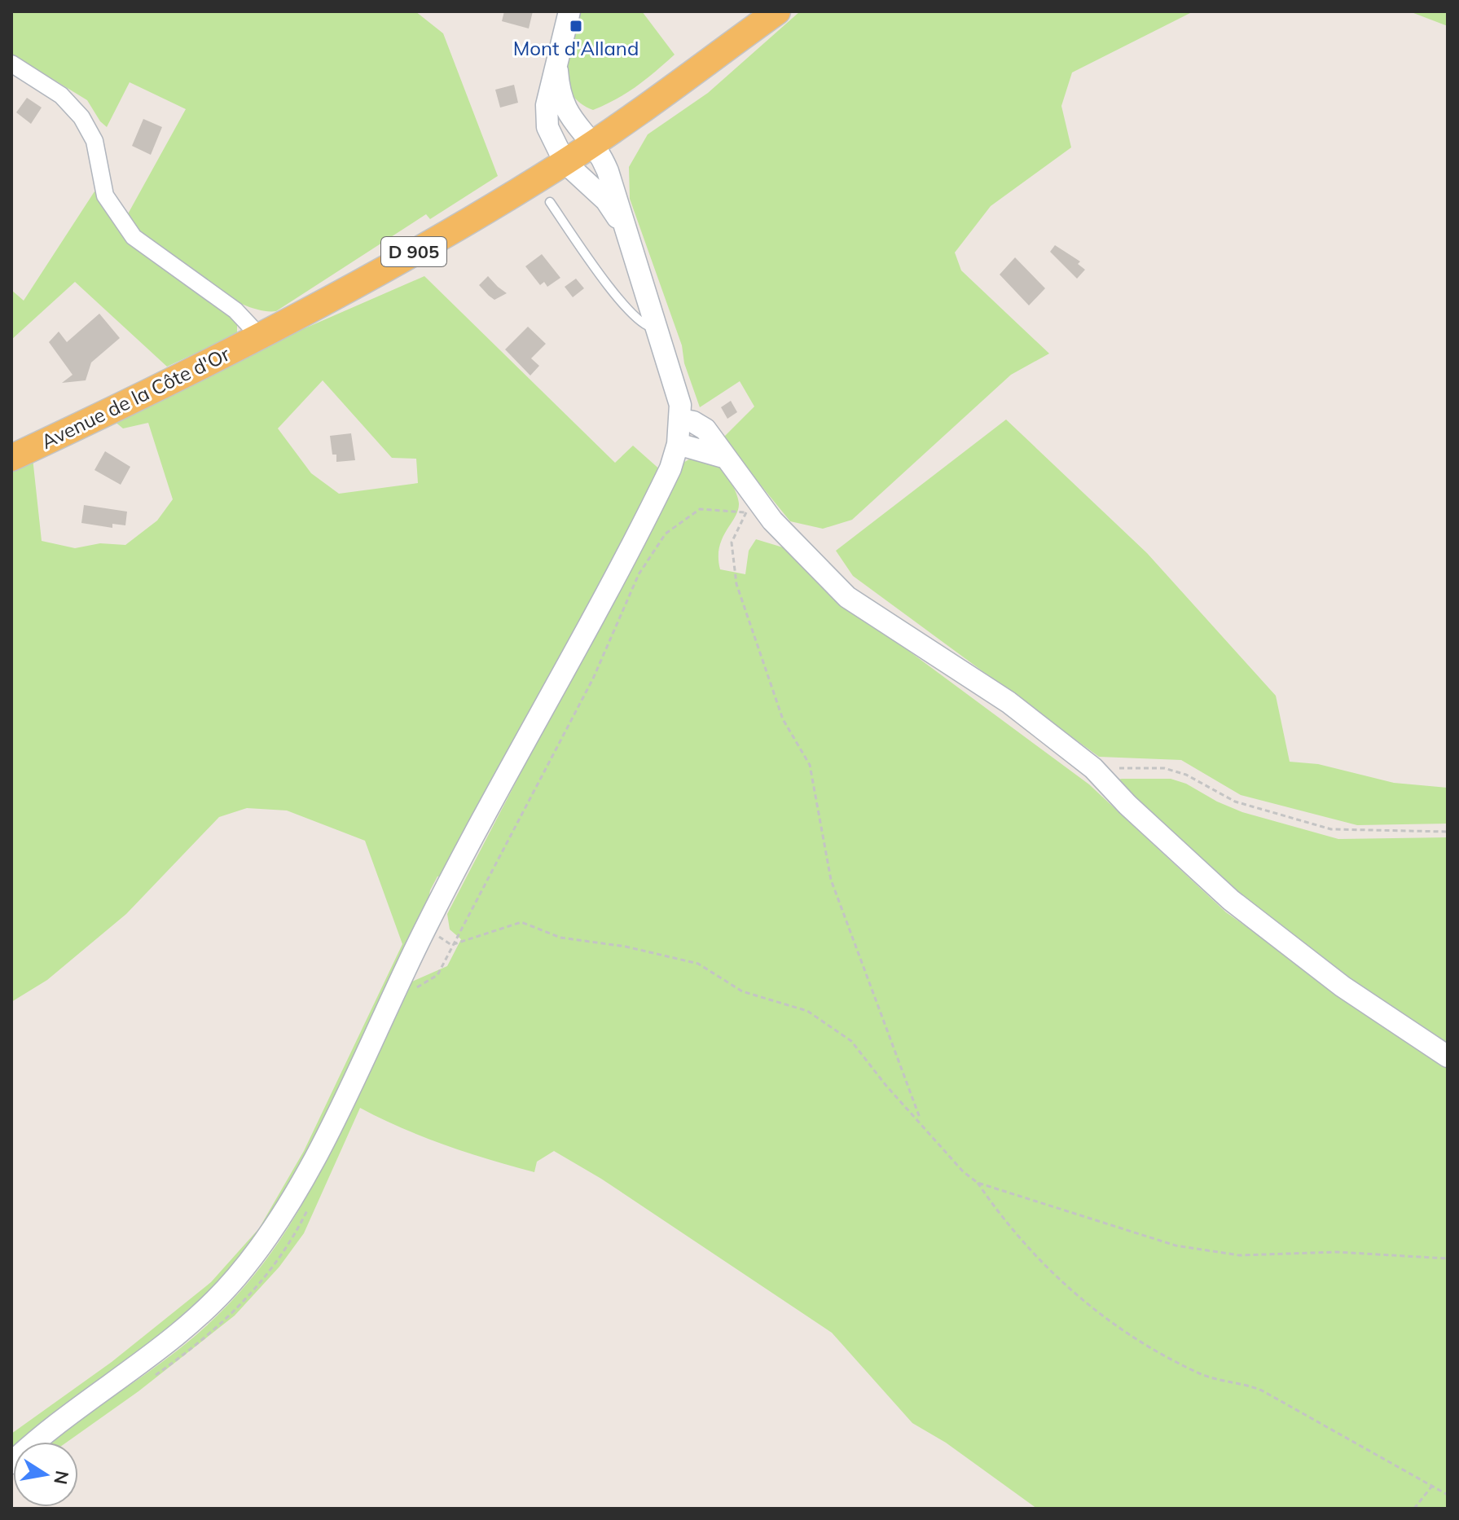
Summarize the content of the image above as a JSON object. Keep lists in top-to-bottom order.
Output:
{
  "streets": {
    "main road": ["D 905", "Avenue de la Côte d'Or"]
  },
  "crossings": [
    ["D 905", "Avenue de la Côte d'Or"]
  ],
  "places": {
    "transit": ["Mont d'Alland"]
  },
  "north": "right"
}
